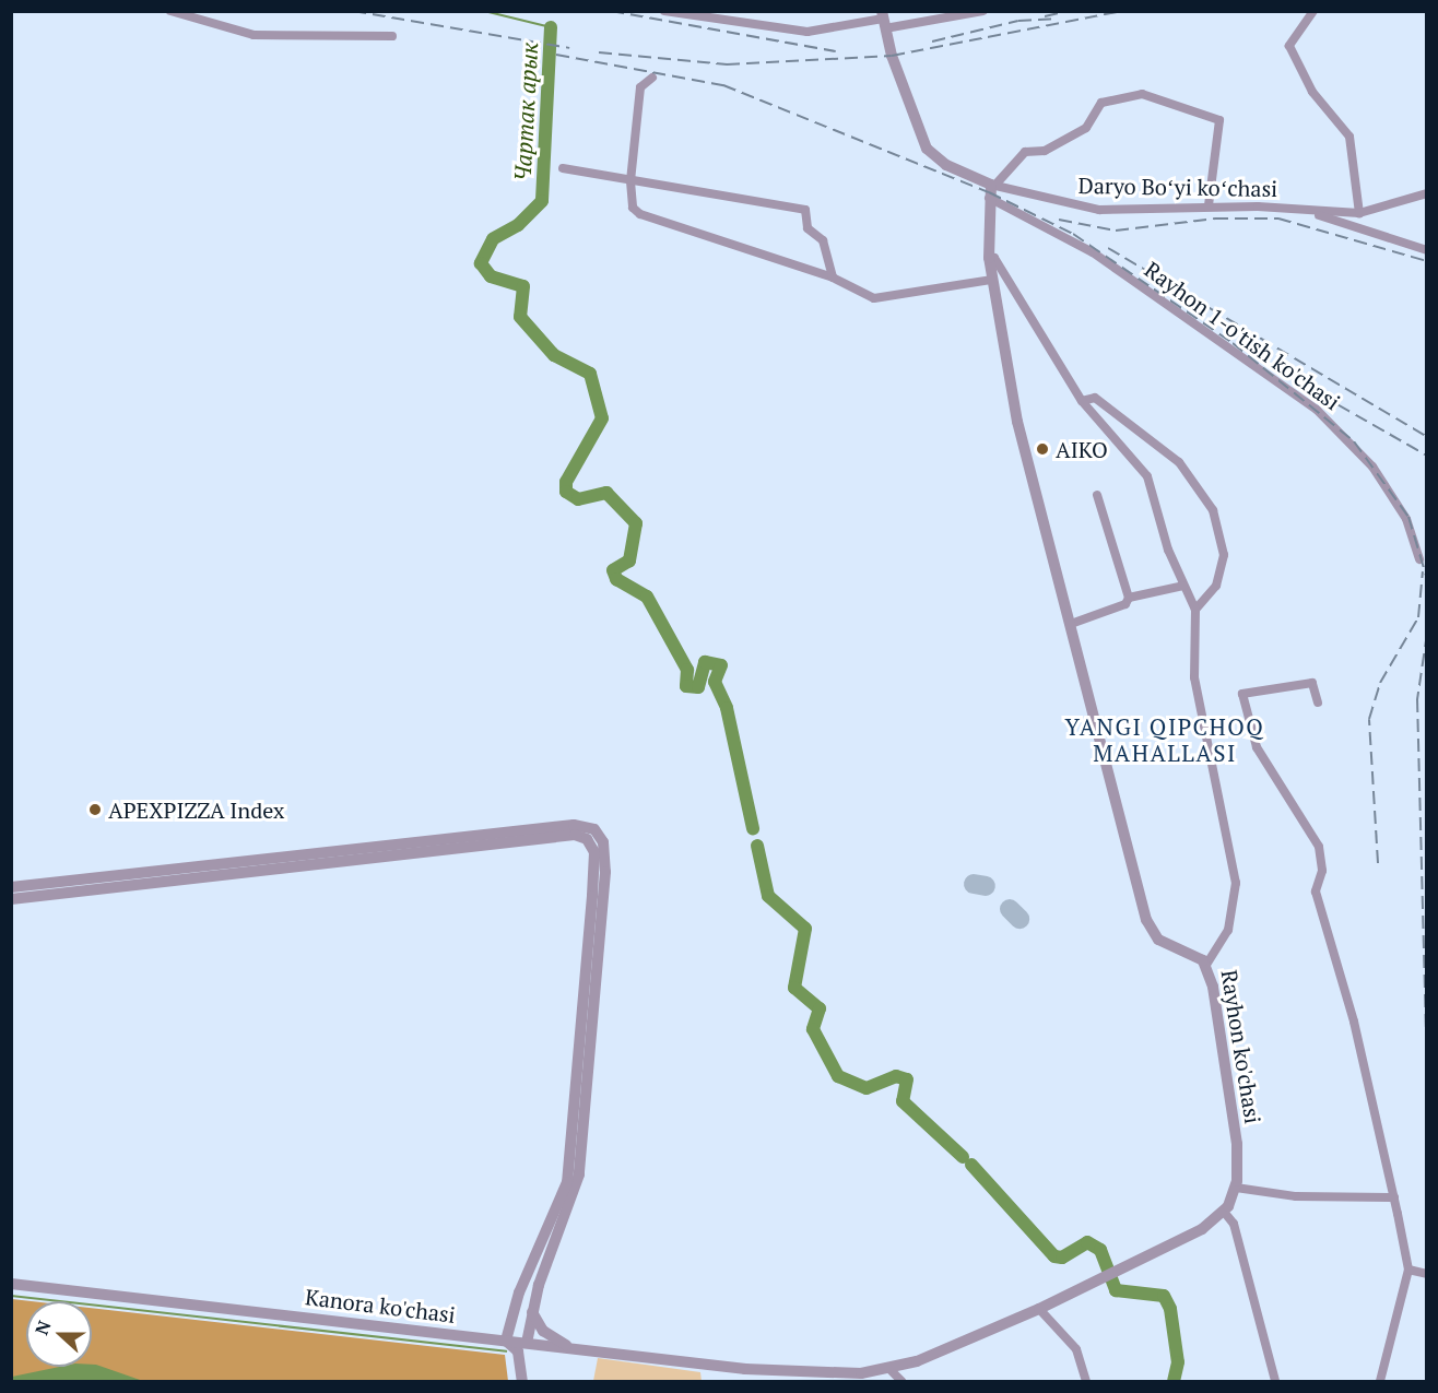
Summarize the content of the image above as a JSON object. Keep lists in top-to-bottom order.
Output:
{
  "streets": {
    "street": [
      "Daryo Boʻyi koʻchasi",
      "Rayhon 1-o'tish ko'chasi",
      "Rayhon ko'chasi",
      "Kanora ko'chasi"
    ]
  },
  "crossings": [
    ["Rayhon ko'chasi", "Kanora ko'chasi"]
  ],
  "districts": ["YANGI QIPCHOQ MAHALLASI"],
  "water": ["Чартак арык"],
  "places": ["AIKO", "APEXPIZZA Index"],
  "north": "left"
}
